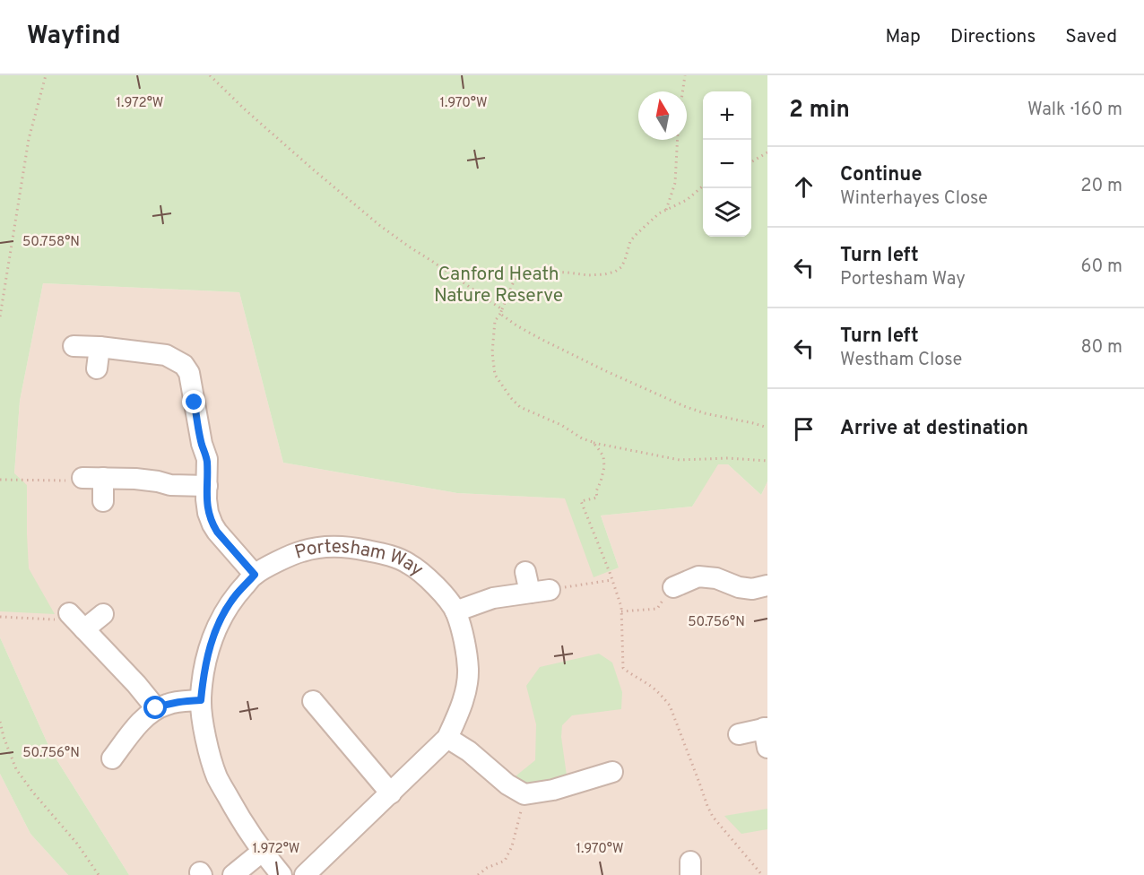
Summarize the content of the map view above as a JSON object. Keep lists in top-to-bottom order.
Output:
{
  "streets": {
    "street": ["Portesham Way"]
  },
  "parks": ["Canford Heath Nature Reserve"],
  "north": "top",
  "page": {
    "header": "Wayfind",
    "nav": ["Map", "Directions", "Saved"],
    "heading": ["2 min", "Walk · 160 m"],
    "map_buttons": ["+", "−"],
    "list": [
      ["Continue", "Winterhayes Close", "20 m"],
      ["Turn left", "Portesham Way", "60 m"],
      ["Turn left", "Westham Close", "80 m"],
      "Arrive at destination"
    ]
  },
  "coordinates": [
    "1.972°W",
    "1.970°W",
    "50.758°N",
    "50.756°N"
  ]
}
